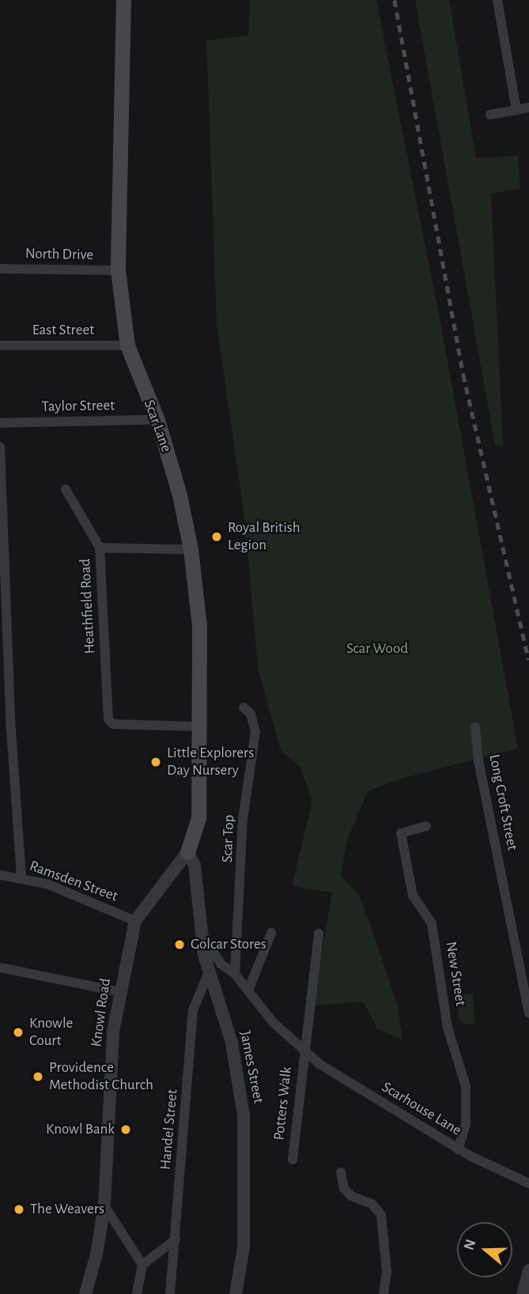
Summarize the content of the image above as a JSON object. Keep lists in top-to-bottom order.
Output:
{
  "streets": {
    "main road": ["Scar Lane"],
    "street": [
      "North Drive",
      "East Street",
      "Taylor Street",
      "Heathfield Road",
      "Long Croft Street",
      "Scar Top",
      "Ramsden Street",
      "New Street",
      "Knowl Road",
      "James Street",
      "Potters Walk",
      "Scarhouse Lane",
      "Handel Street"
    ]
  },
  "crossings": [
    ["North Drive", "Scar Lane"],
    ["East Street", "Scar Lane"],
    ["Taylor Street", "Scar Lane"],
    ["Scar Lane", "Heathfield Road"],
    ["Scar Lane", "Knowl Road"],
    ["Scar Lane", "James Street"],
    ["Scar Top", "Scarhouse Lane"],
    ["Ramsden Street", "Knowl Road"],
    ["New Street", "Scarhouse Lane"],
    ["Knowl Road", "James Street"],
    ["James Street", "Scarhouse Lane"],
    ["James Street", "Handel Street"],
    ["Potters Walk", "Scarhouse Lane"]
  ],
  "parks": ["Scar Wood"],
  "places": [
    "Royal British Legion",
    "Little Explorers Day Nursery",
    "Golcar Stores",
    "Knowle Court",
    "Providence Methodist Church",
    "Knowl Bank",
    "The Weavers"
  ],
  "north": "left"
}
